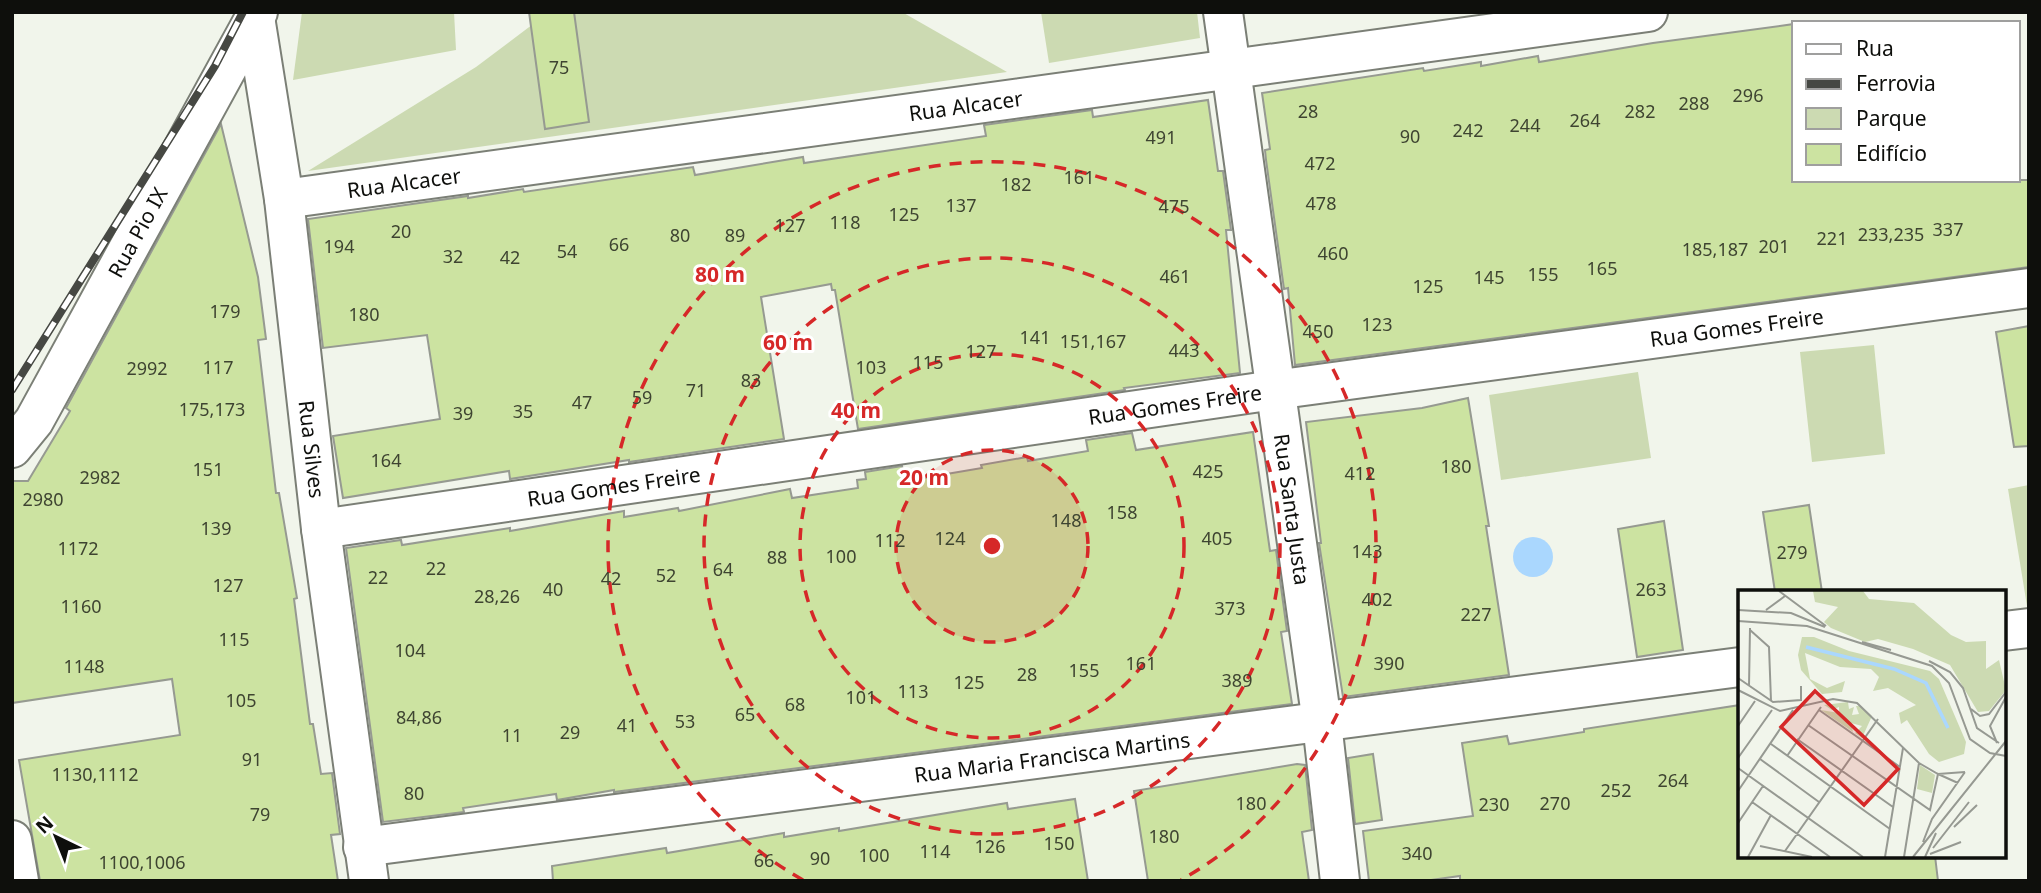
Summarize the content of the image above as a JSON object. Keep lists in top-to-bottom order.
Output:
{
  "streets": {
    "street": [
      "Rua Alcacer",
      "Rua Pio IX",
      "Rua Gomes Freire",
      "Rua Silves",
      "Rua Santa Justa",
      "Rua Maria Francisca Martins"
    ]
  },
  "crossings": [
    ["Rua Alcacer", "Rua Silves"],
    ["Rua Alcacer", "Rua Santa Justa"],
    ["Rua Pio IX", "Rua Silves"],
    ["Rua Gomes Freire", "Rua Silves"],
    ["Rua Gomes Freire", "Rua Santa Justa"],
    ["Rua Silves", "Rua Maria Francisca Martins"],
    ["Rua Santa Justa", "Rua Maria Francisca Martins"]
  ],
  "house_numbers": [
    "75",
    "296",
    "288",
    "28",
    "282",
    "264",
    "244",
    "242",
    "90",
    "491",
    "472",
    "161",
    "182",
    "478",
    "137",
    "475",
    "125",
    "118",
    "127",
    "337",
    "20",
    "233,235",
    "80",
    "89",
    "221",
    "66",
    "194",
    "201",
    "185,187",
    "54",
    "460",
    "32",
    "42",
    "165",
    "155",
    "461",
    "145",
    "125",
    "179",
    "180",
    "123",
    "450",
    "141",
    "151,167",
    "443",
    "127",
    "115",
    "117",
    "103",
    "2992",
    "83",
    "71",
    "59",
    "47",
    "175,173",
    "35",
    "39",
    "164",
    "180",
    "151",
    "425",
    "412",
    "2982",
    "2980",
    "158",
    "148",
    "139",
    "124",
    "405",
    "112",
    "1172",
    "143",
    "279",
    "100",
    "88",
    "22",
    "64",
    "52",
    "22",
    "42",
    "127",
    "40",
    "263",
    "28,26",
    "402",
    "1160",
    "373",
    "227",
    "115",
    "104",
    "161",
    "390",
    "1148",
    "155",
    "28",
    "389",
    "125",
    "113",
    "101",
    "105",
    "68",
    "65",
    "84,86",
    "53",
    "41",
    "29",
    "11",
    "91",
    "1130,1112",
    "264",
    "252",
    "80",
    "180",
    "270",
    "230",
    "79",
    "180",
    "150",
    "126",
    "114",
    "340",
    "100",
    "90",
    "66",
    "1100,1006"
  ],
  "legend": [
    "Rua",
    "Ferrovia",
    "Parque",
    "Edifício"
  ],
  "north": "top left",
  "rings": [
    "80 m",
    "60 m",
    "40 m",
    "20 m"
  ]
}
